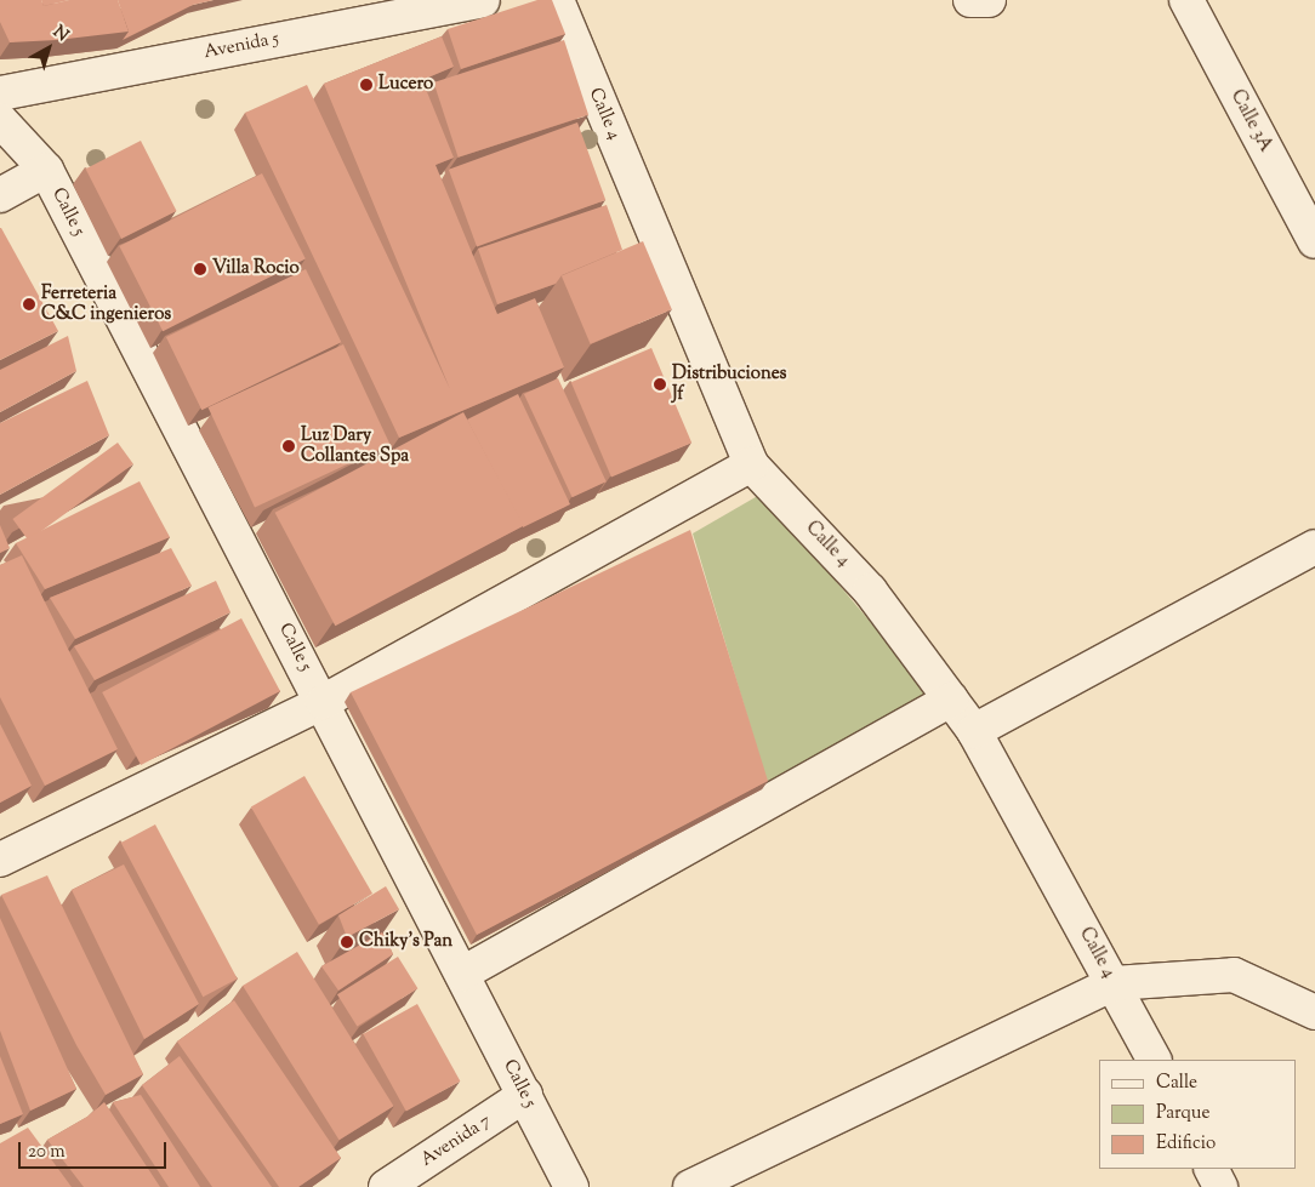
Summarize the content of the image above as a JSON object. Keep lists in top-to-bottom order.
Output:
{
  "streets": {
    "street": [
      "Avenida 5",
      "Calle 4",
      "Calle 3A",
      "Calle 5",
      "Avenida 7"
    ]
  },
  "crossings": [
    ["Calle 5", "Avenida 7"]
  ],
  "places": [
    "Lucero",
    "Villa Rocio",
    "Ferreteria C&C ingenieros",
    "Distribuciones Jf",
    "Luz Dary Collantes Spa",
    "Chiky's Pan"
  ],
  "legend": ["Calle", "Parque", "Edificio"],
  "scale_bar": "20 m",
  "north": "top right"
}
